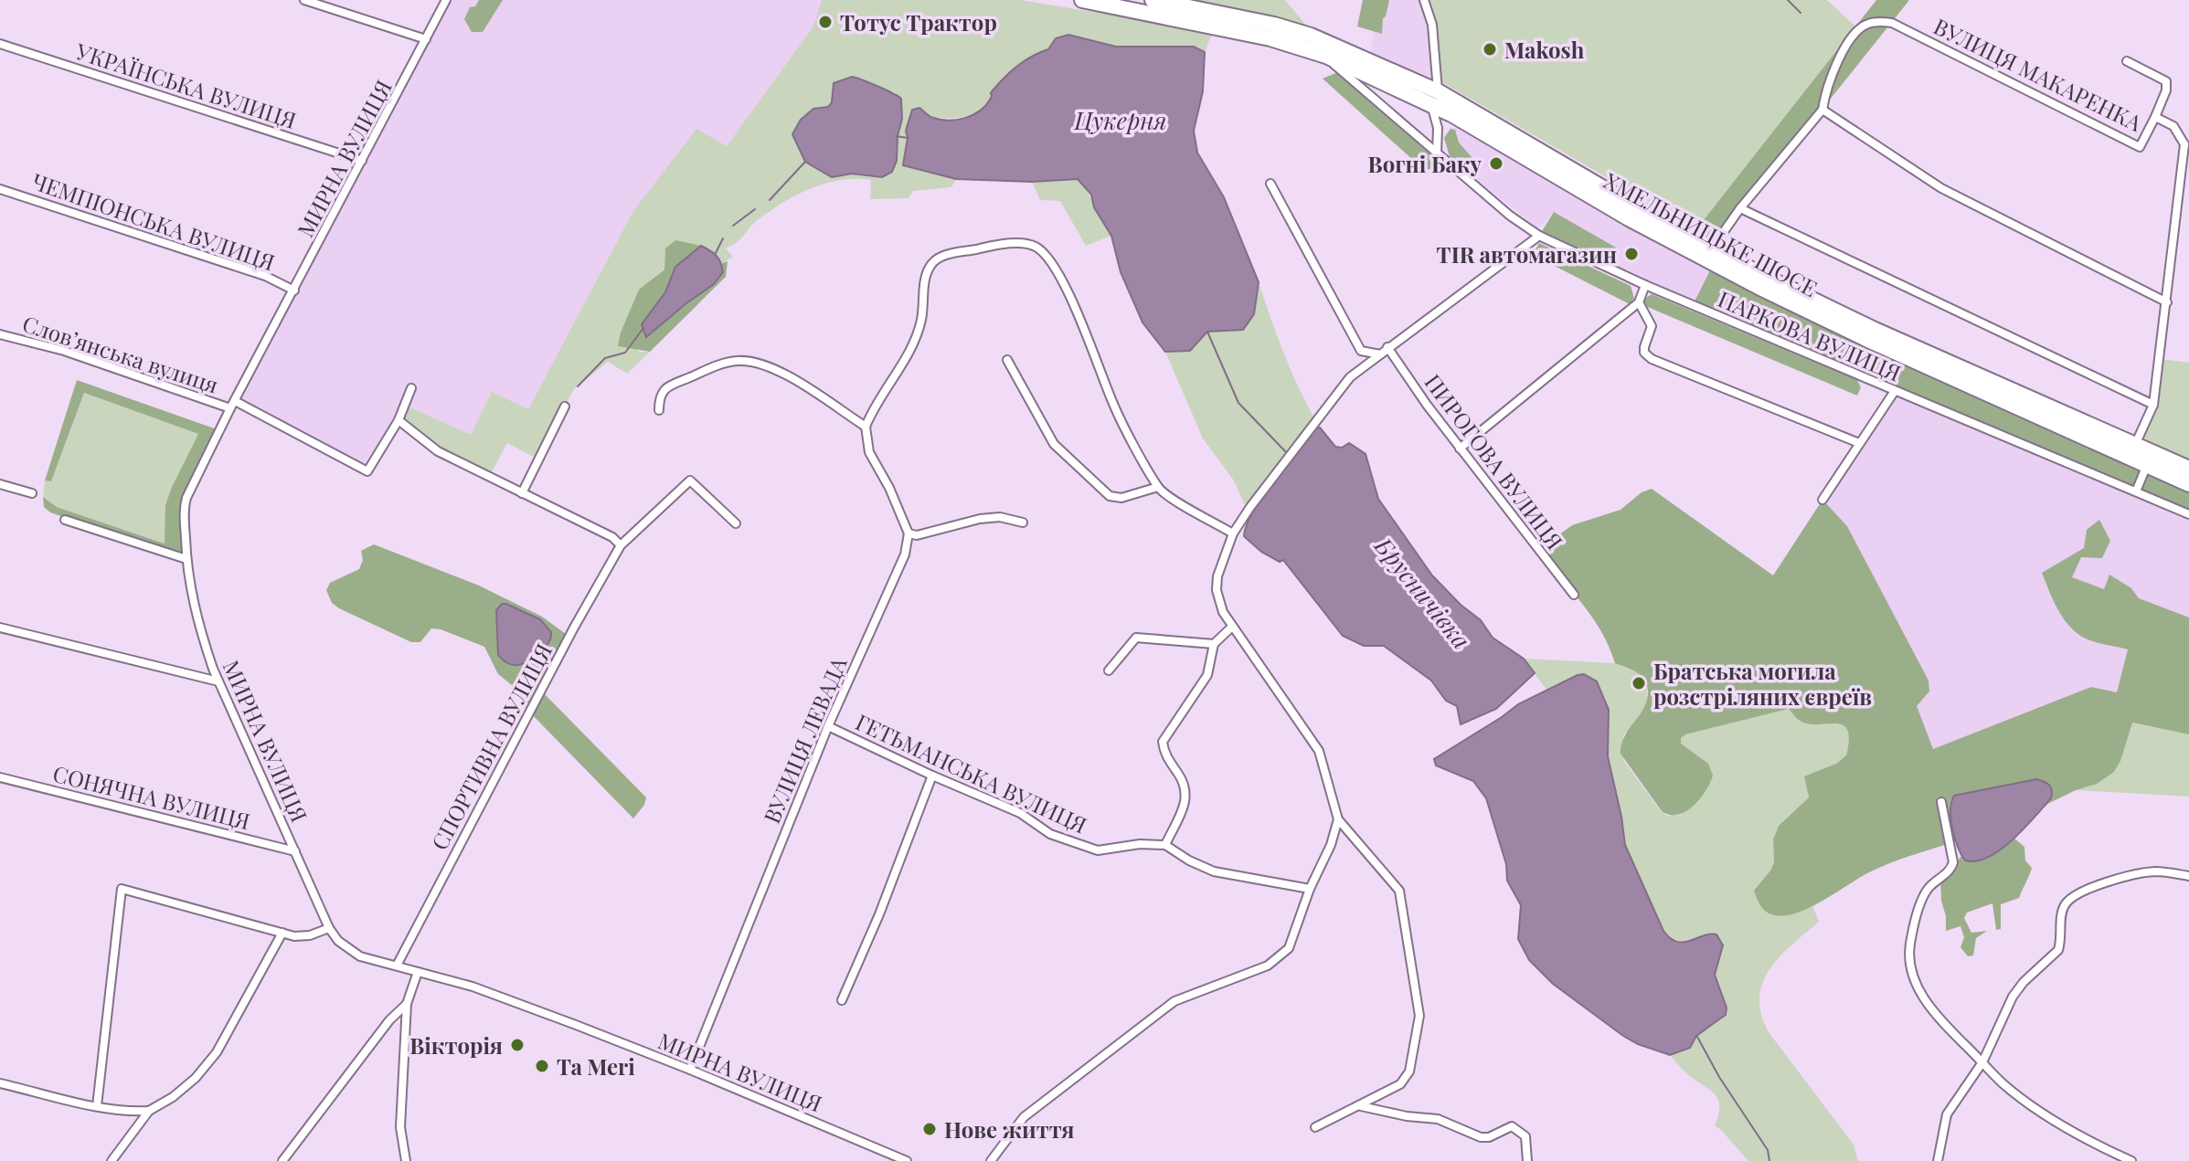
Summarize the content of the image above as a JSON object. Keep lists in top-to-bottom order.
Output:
{
  "streets": {
    "highway": ["ХМЕЛЬНИЦЬКЕ ШОСЕ"],
    "street": [
      "ВУЛИЦЯ МАКАРЕНКА",
      "УКРАЇНСЬКА ВУЛИЦЯ",
      "МИРНА ВУЛИЦЯ",
      "ЧЕМПІОНСЬКА ВУЛИЦЯ",
      "ПАРКОВА ВУЛИЦЯ",
      "Словʼянська вулиця",
      "ПИРОГОВА ВУЛИЦЯ",
      "ВУЛИЦЯ ЛЕВАДА",
      "СПОРТИВНА ВУЛИЦЯ",
      "ГЕТЬМАНСЬКА ВУЛИЦЯ",
      "СОНЯЧНА ВУЛИЦЯ"
    ]
  },
  "crossings": [
    ["УКРАЇНСЬКА ВУЛИЦЯ", "МИРНА ВУЛИЦЯ"],
    ["МИРНА ВУЛИЦЯ", "ЧЕМПІОНСЬКА ВУЛИЦЯ"],
    ["МИРНА ВУЛИЦЯ", "Словʼянська вулиця"],
    ["МИРНА ВУЛИЦЯ", "ВУЛИЦЯ ЛЕВАДА"],
    ["МИРНА ВУЛИЦЯ", "СПОРТИВНА ВУЛИЦЯ"],
    ["МИРНА ВУЛИЦЯ", "СОНЯЧНА ВУЛИЦЯ"],
    ["ХМЕЛЬНИЦЬКЕ ШОСЕ", "ПАРКОВА ВУЛИЦЯ"],
    ["ВУЛИЦЯ ЛЕВАДА", "ГЕТЬМАНСЬКА ВУЛИЦЯ"]
  ],
  "water": ["Цукерня", "Брусничівка"],
  "places": [
    "Тотус Трактор",
    "Makosh",
    "Вогні Баку",
    "TIR автомагазин",
    "Братська могила розстріляних євреїв",
    "Вікторія",
    "Ta Meri",
    "Нове життя"
  ]
}
